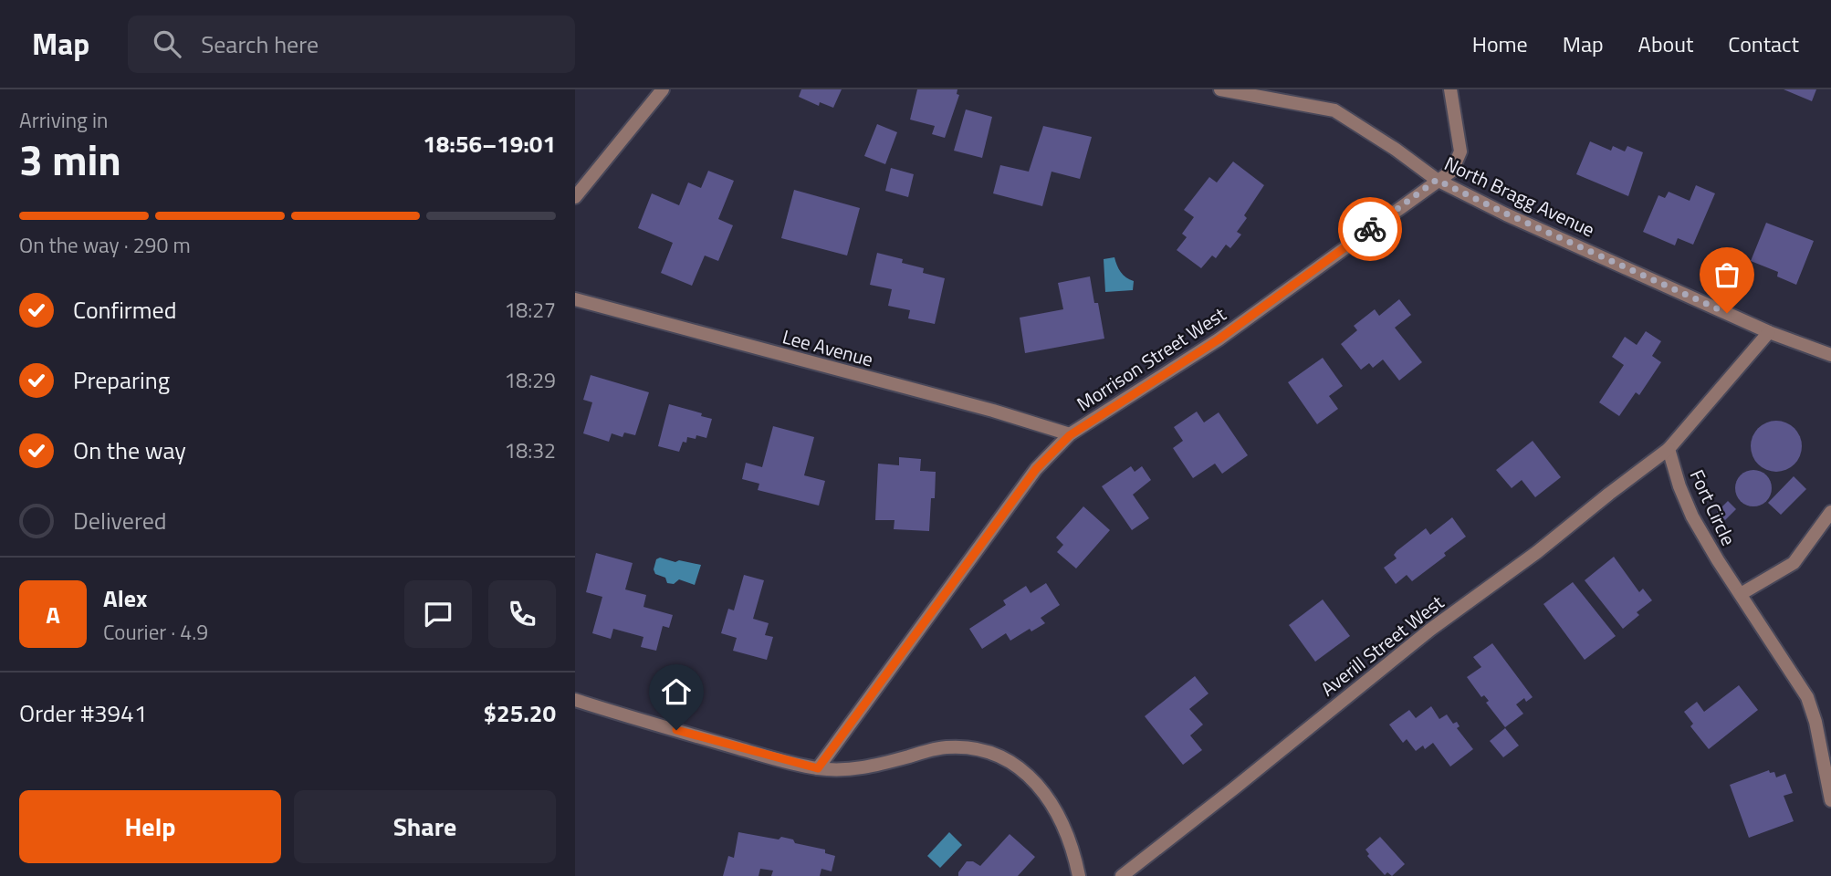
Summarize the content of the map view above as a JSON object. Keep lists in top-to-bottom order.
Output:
{
  "streets": {
    "street": [
      "North Bragg Avenue",
      "Lee Avenue",
      "Morrison Street West",
      "Fort Circle",
      "Averill Street West"
    ]
  },
  "crossings": [
    ["North Bragg Avenue", "Morrison Street West"],
    ["Lee Avenue", "Morrison Street West"],
    ["Fort Circle", "Averill Street West"]
  ],
  "page": {
    "header": "Map",
    "search": "Search here",
    "nav": [
      "Home",
      "Map",
      "About",
      "Contact"
    ],
    "heading": ["3 min", "Arriving in", "18:56–19:01"],
    "panel": [
      "Alex",
      "Courier · 4.9",
      "Order #3941",
      "$25.20"
    ],
    "bar": "On the way · 290 m",
    "list": [
      ["Confirmed", "18:27"],
      ["Preparing", "18:29"],
      ["On the way", "18:32"],
      "Delivered"
    ],
    "round": "A",
    "buttons": ["Help", "Share"]
  }
}
